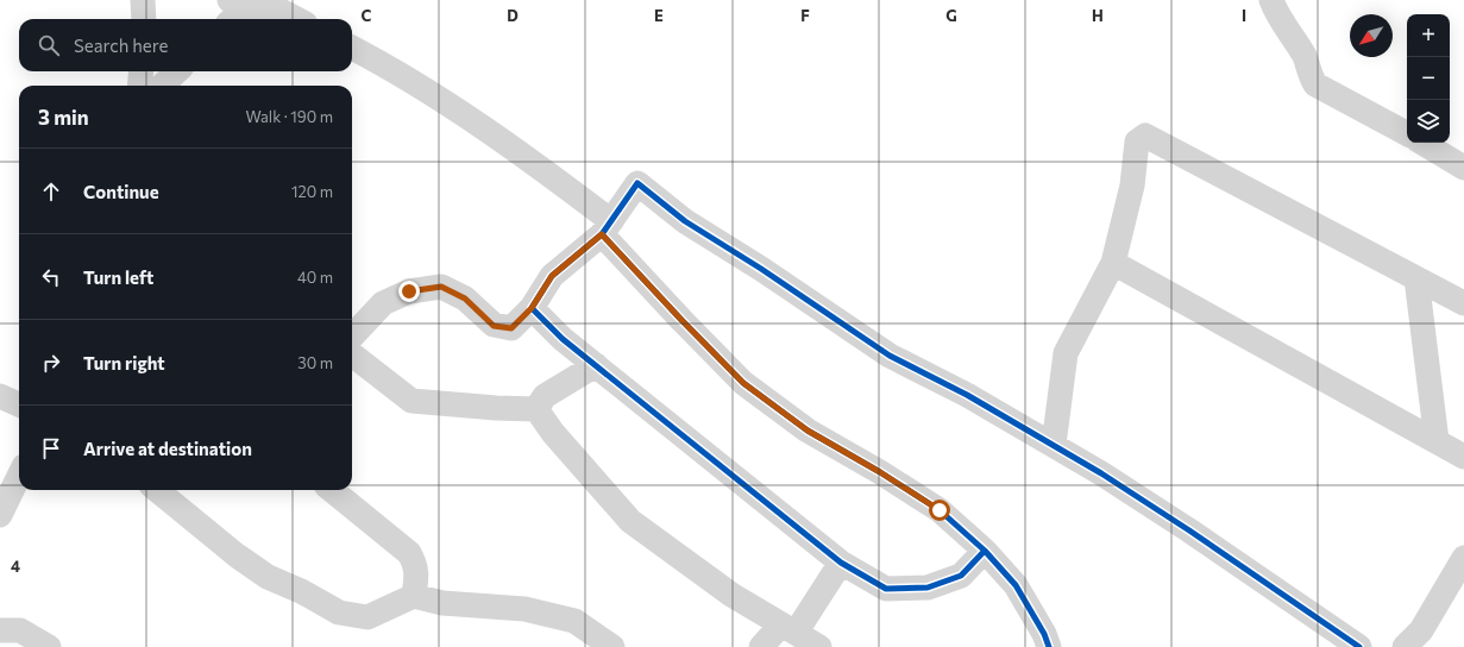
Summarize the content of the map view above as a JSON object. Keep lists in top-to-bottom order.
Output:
{
  "north": "bottom left",
  "page": {
    "map_buttons": ["+", "−"],
    "search": "Search here",
    "heading": ["3 min", "Walk · 190 m"],
    "list": [
      ["Continue", "120 m"],
      ["Turn left", "40 m"],
      ["Turn right", "30 m"],
      "Arrive at destination"
    ]
  },
  "grid": {
    "columns": [
      "C",
      "D",
      "E",
      "F",
      "G",
      "H",
      "I"
    ],
    "rows": ["4"]
  }
}
